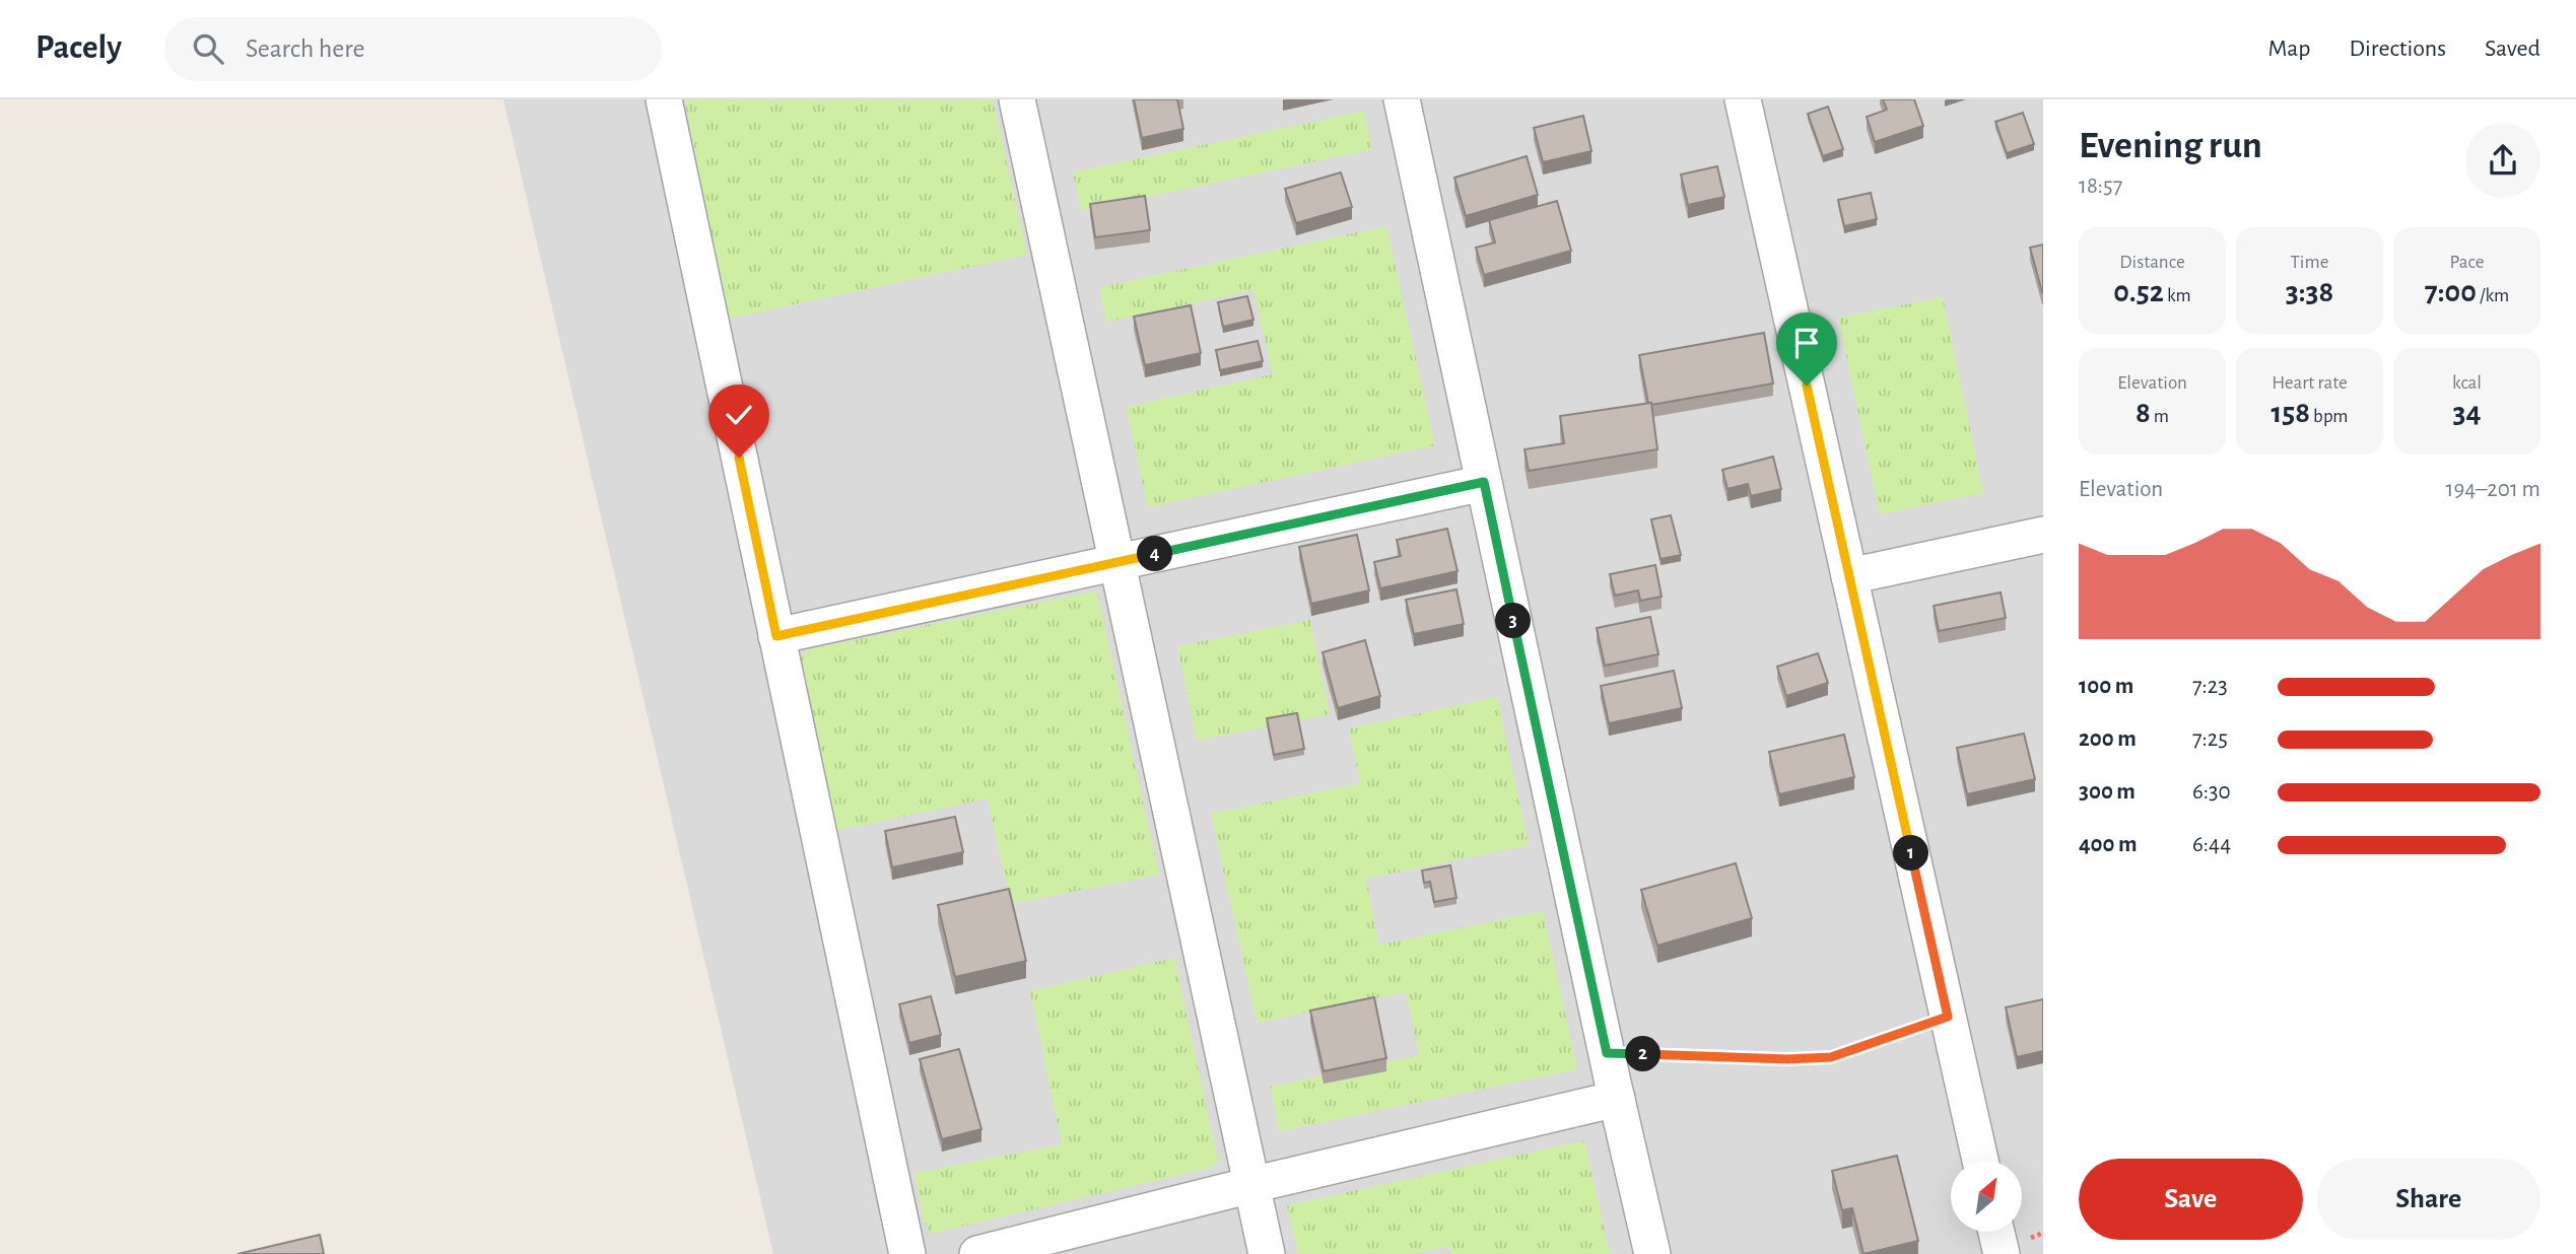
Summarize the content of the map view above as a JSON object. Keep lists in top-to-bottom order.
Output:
{
  "north": "top right",
  "page": {
    "header": "Pacely",
    "search": "Search here",
    "nav": ["Map", "Directions", "Saved"],
    "heading": ["Evening run", "18:57"],
    "stats": [
      ["Distance", "0.52 km"],
      ["Time", "3:38"],
      ["Pace", "7:00 /km"],
      ["Elevation", "8 m"],
      ["Heart rate", "158 bpm"],
      ["kcal", "34"]
    ],
    "chart": ["Elevation", "194–201 m"],
    "pins": [
      "4",
      "3",
      "1",
      "2"
    ],
    "list": [
      {
        "name": "100 m",
        "note": "7:23"
      },
      {
        "name": "200 m",
        "note": "7:25"
      },
      {
        "name": "300 m",
        "note": "6:30"
      },
      {
        "name": "400 m",
        "note": "6:44"
      }
    ],
    "buttons": ["Save", "Share"]
  }
}
